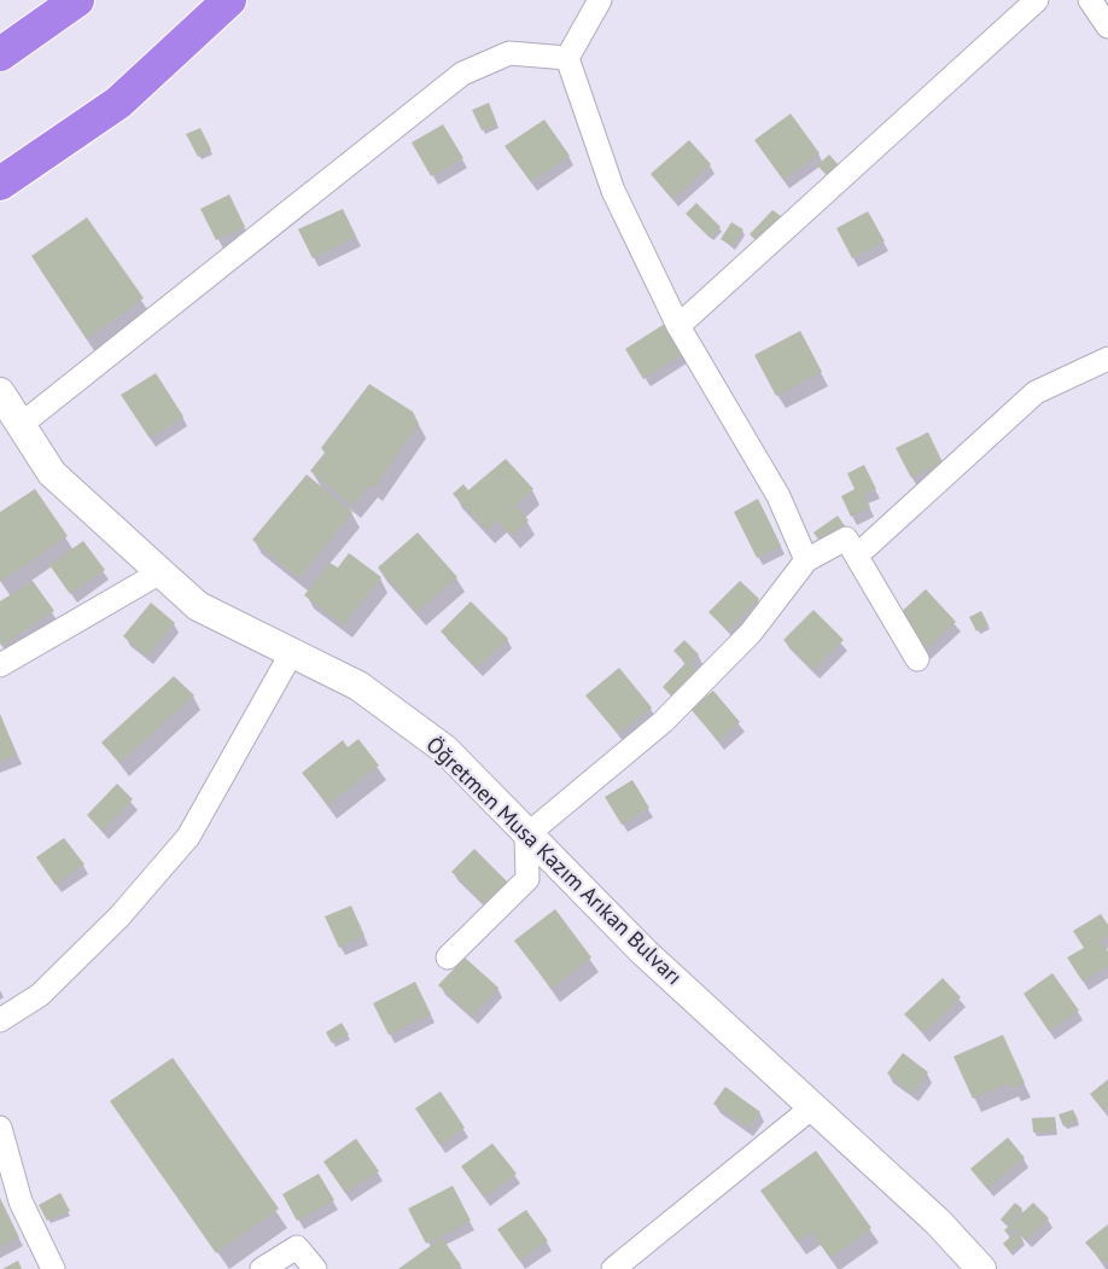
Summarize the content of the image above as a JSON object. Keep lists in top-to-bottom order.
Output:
{
  "streets": {
    "street": ["Öğretmen Musa Kazım Arıkan Bulvarı"]
  }
}
